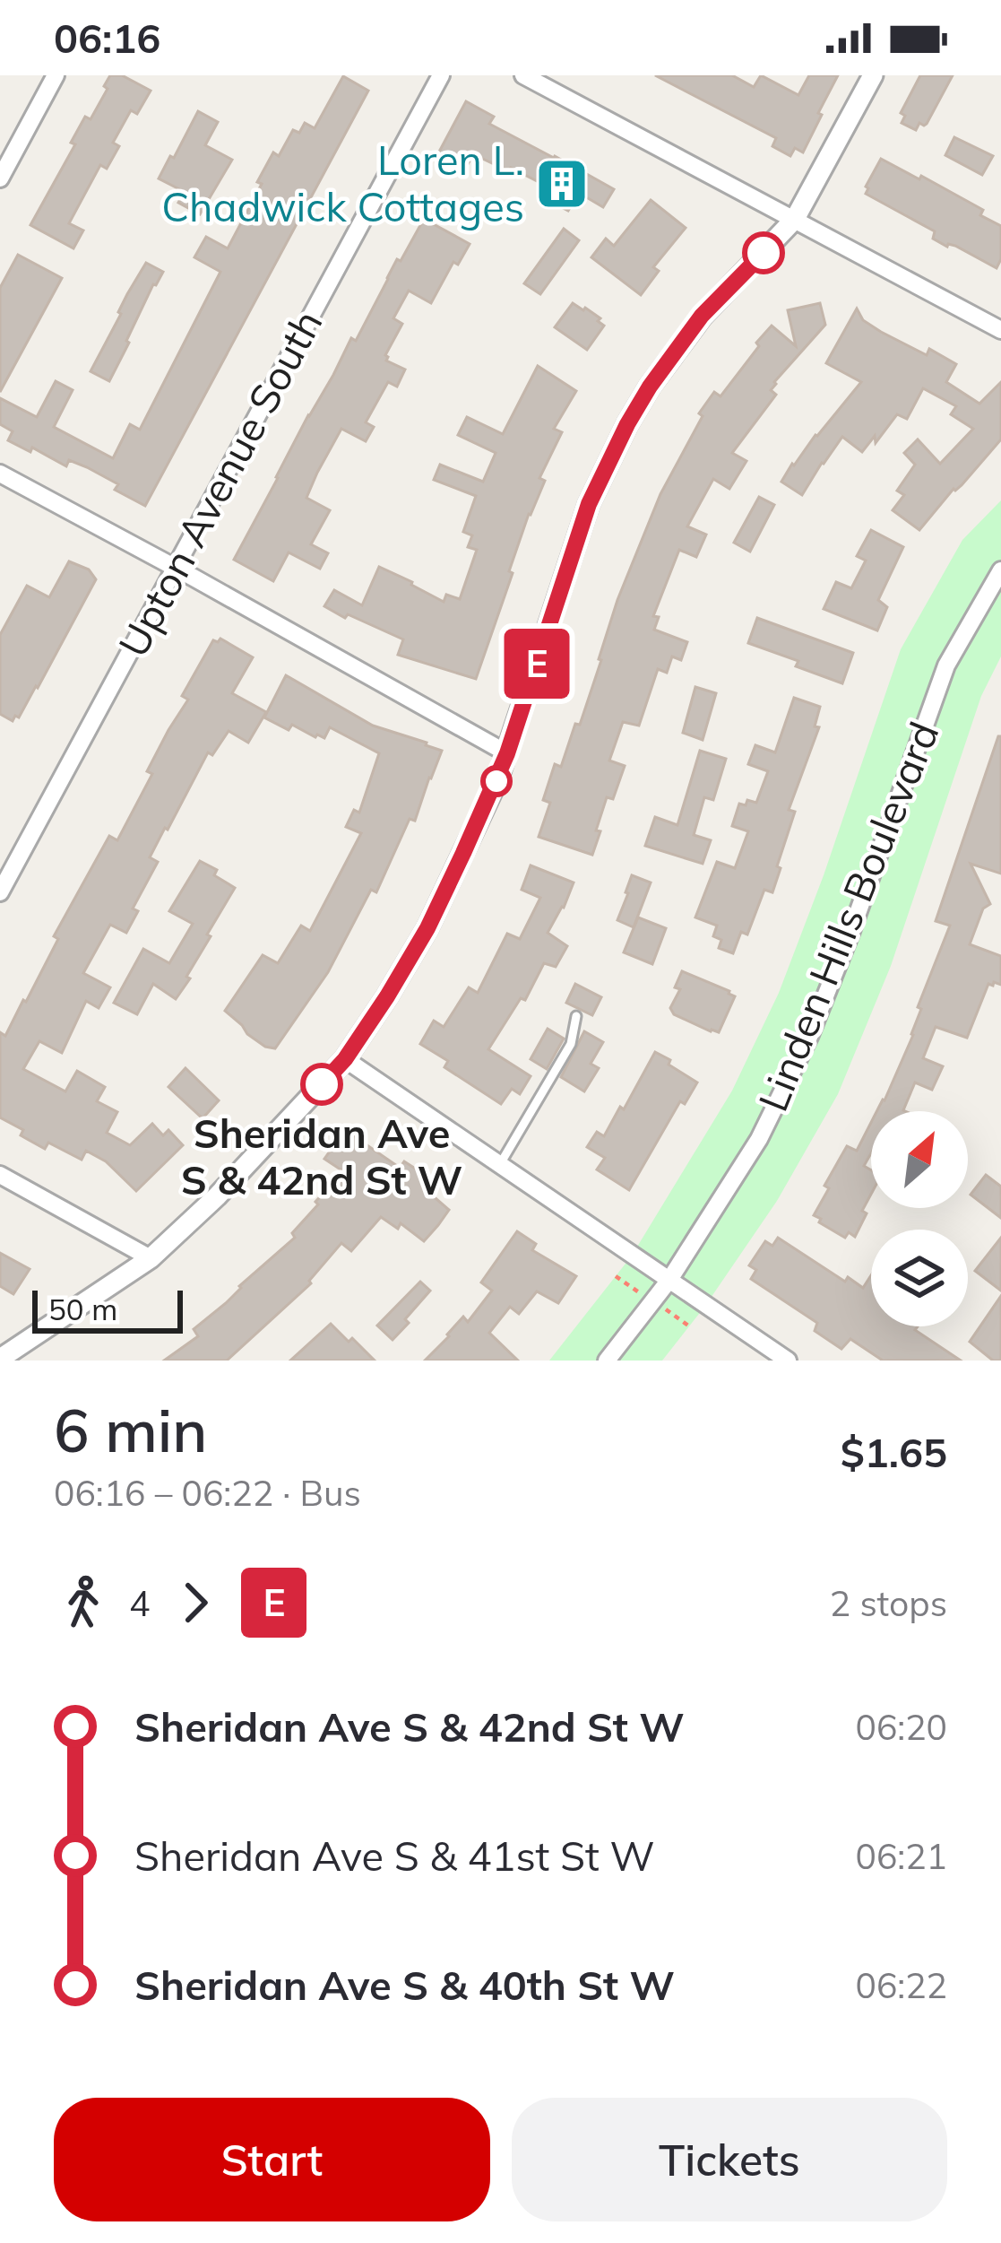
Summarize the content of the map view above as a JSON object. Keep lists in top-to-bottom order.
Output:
{
  "streets": {
    "street": ["Upton Avenue South", "Linden Hills Boulevard"]
  },
  "places": {
    "building": ["Loren L. Chadwick Cottages"],
    "other": ["Sheridan Ave S & 42nd St W"]
  },
  "lines": ["bus line E"],
  "scale_bar": "50 m",
  "north": "top right",
  "page": {
    "status": "06:16",
    "on_map": "E",
    "scale": "50 m",
    "heading": ["6 min", "06:16 – 06:22 · Bus", "$1.65"],
    "legs": ["4", "E", "2 stops"],
    "list": [
      {
        "name": "Sheridan Ave S & 42nd St W",
        "value": "06:20"
      },
      {
        "name": "Sheridan Ave S & 41st St W",
        "value": "06:21"
      },
      {
        "name": "Sheridan Ave S & 40th St W",
        "value": "06:22"
      }
    ],
    "buttons": ["Start", "Tickets"]
  }
}
